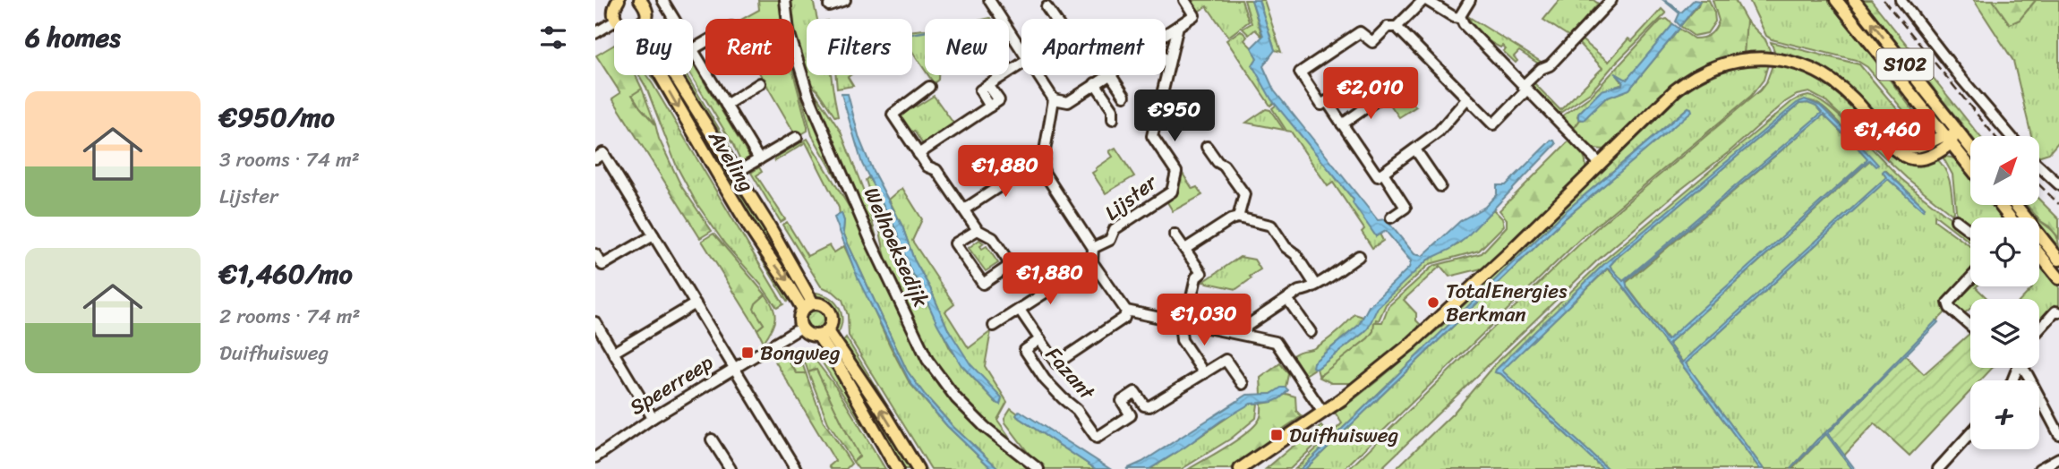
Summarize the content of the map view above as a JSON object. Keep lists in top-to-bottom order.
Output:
{
  "streets": {
    "main road": ["S102", "Aveling"],
    "street": [
      "Lijster",
      "Welhoeksedijk",
      "Fazant",
      "Speerreep"
    ]
  },
  "crossings": [
    ["Aveling", "Speerreep"]
  ],
  "places": {
    "other": ["TotalEnergies Berkman"],
    "transit": ["Bongweg", "Duifhuisweg"]
  },
  "north": "top right",
  "page": {
    "heading": "6 homes",
    "chip": [
      "Buy",
      "Rent",
      "Filters",
      "New",
      "Apartment"
    ],
    "price": [
      "€2,010",
      "€950",
      "€1,460",
      "€1,880",
      "€1,880",
      "€1,030"
    ],
    "list": [
      {
        "name": "€950/mo",
        "note": "3 rooms · 74 m² · Lijster"
      },
      {
        "name": "€1,460/mo",
        "note": "2 rooms · 74 m² · Duifhuisweg"
      }
    ],
    "map_buttons": "+"
  }
}
